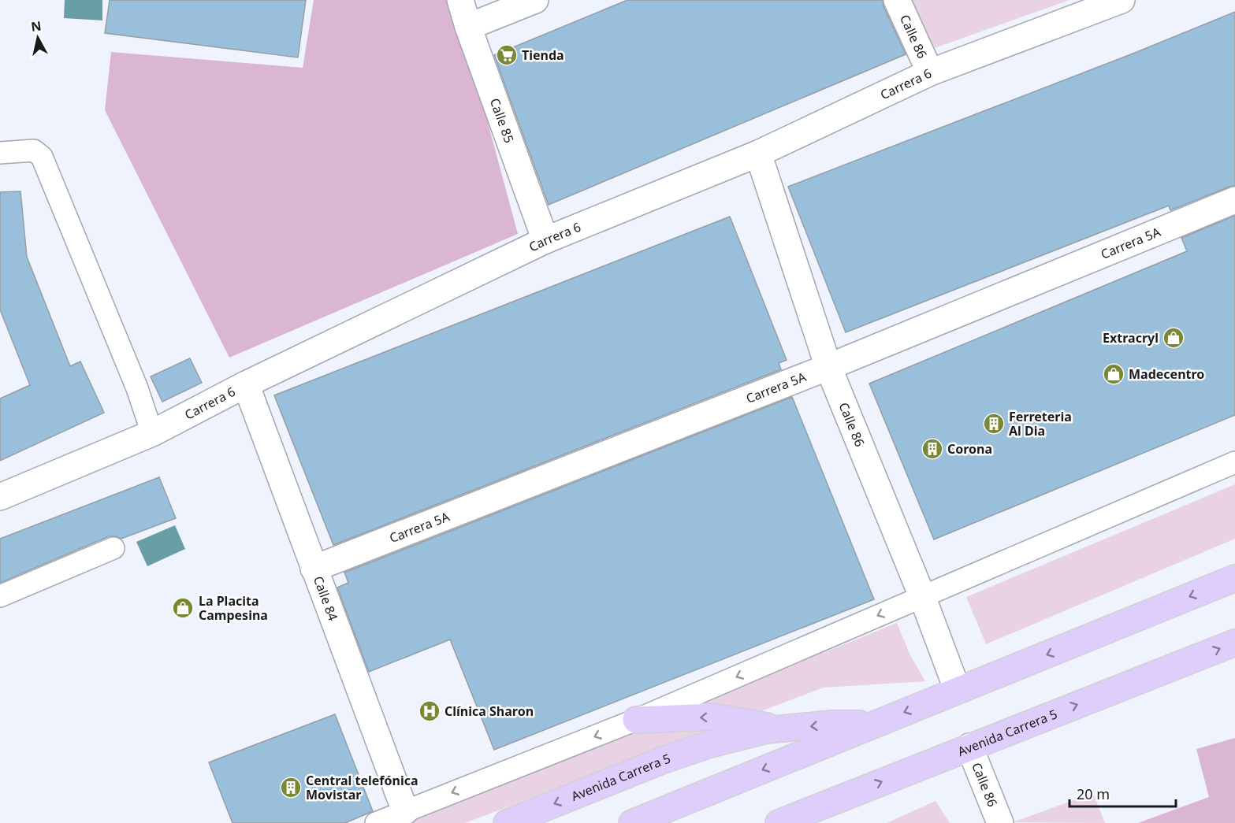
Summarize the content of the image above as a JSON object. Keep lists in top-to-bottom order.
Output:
{
  "streets": {
    "main road": ["Avenida Carrera 5"],
    "street": [
      "Calle 86",
      "Carrera 6",
      "Calle 85",
      "Carrera 5A",
      "Calle 84"
    ]
  },
  "crossings": [
    ["Calle 86", "Carrera 6"],
    ["Calle 86", "Carrera 5A"],
    ["Calle 86", "Avenida Carrera 5"],
    ["Carrera 6", "Calle 85"],
    ["Carrera 6", "Calle 84"],
    ["Carrera 5A", "Calle 84"]
  ],
  "places": {
    "supermarket": ["Tienda"],
    "shop": ["Extracryl", "Madecentro", "La Placita Campesina"],
    "building": ["Ferreteria Al Dia", "Corona", "Central telefónica Movistar"],
    "hospital": ["Clínica Sharon"]
  },
  "scale_bar": "20 m",
  "north": "top"
}
